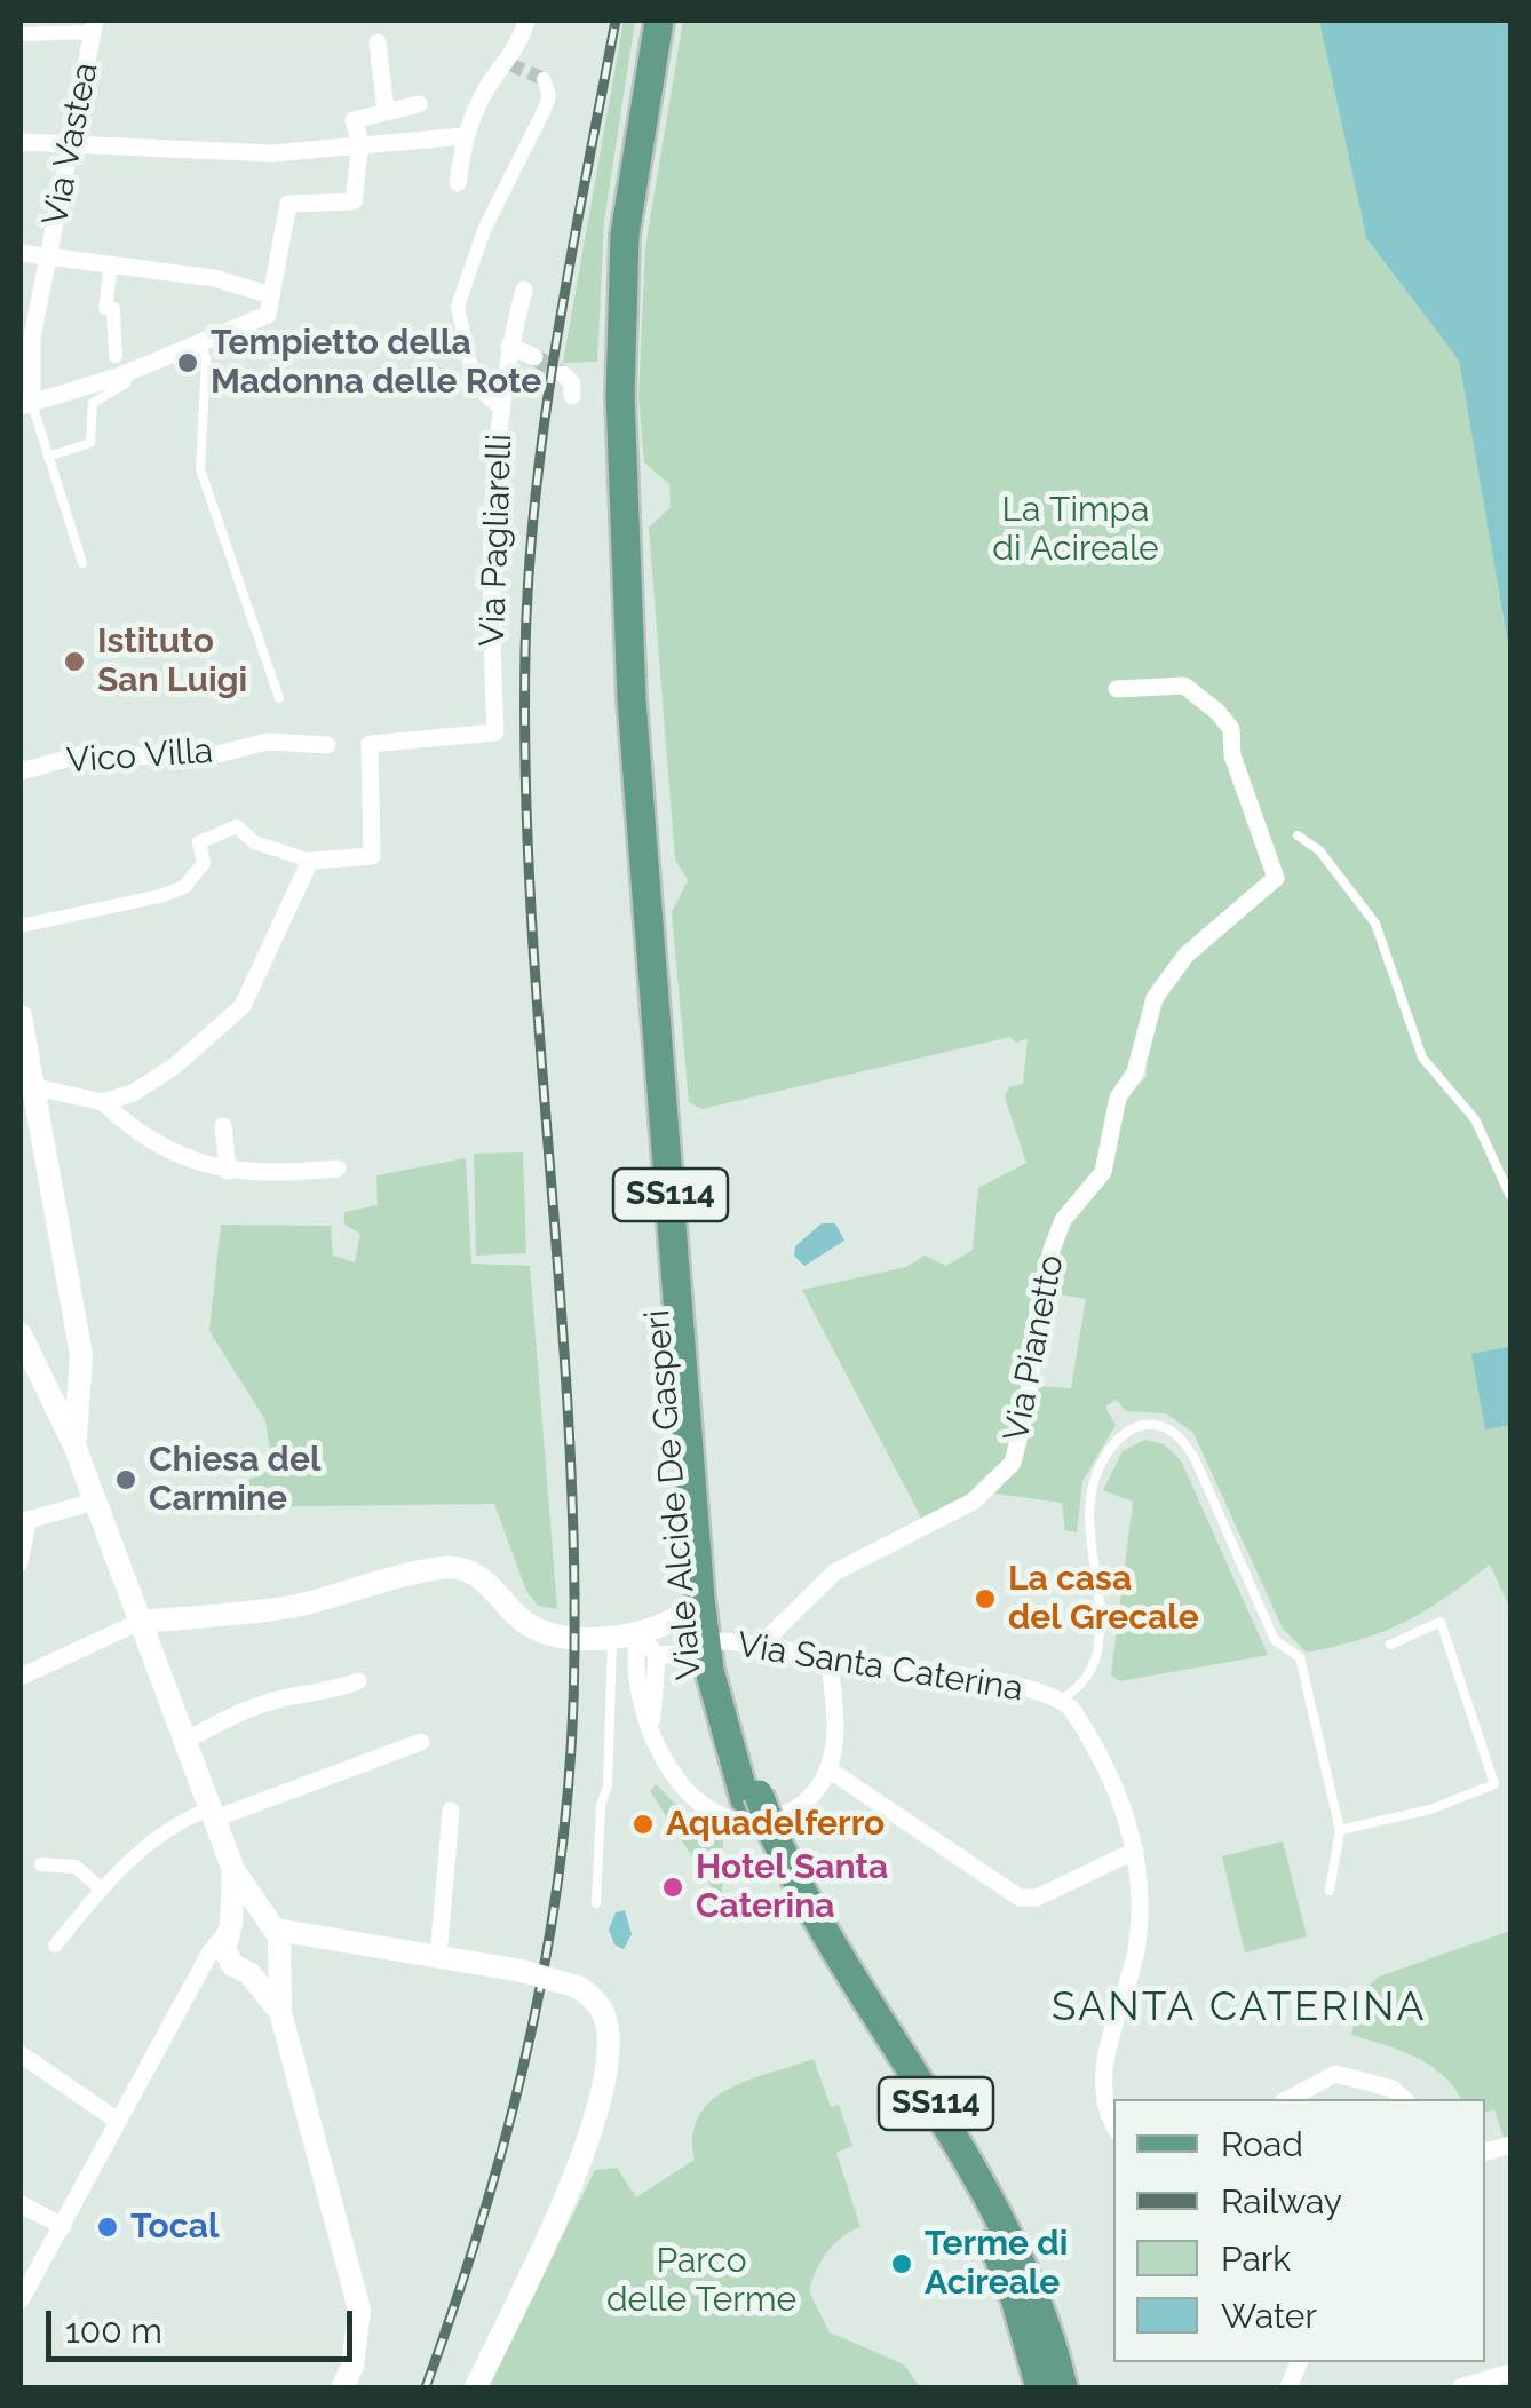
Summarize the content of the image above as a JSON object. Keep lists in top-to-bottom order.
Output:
{
  "streets": {
    "main road": ["SS114", "Viale Alcide De Gasperi"],
    "street": [
      "Via Vastea",
      "Via Pagliarelli",
      "Vico Villa",
      "Via Pianetto",
      "Via Santa Caterina"
    ]
  },
  "crossings": [
    ["Via Pianetto", "Viale Alcide De Gasperi"],
    ["Via Pianetto", "Via Santa Caterina"],
    ["Viale Alcide De Gasperi", "Via Santa Caterina"]
  ],
  "districts": ["SANTA CATERINA"],
  "parks": ["La Timpa di Acireale", "Parco delle Terme"],
  "places": [
    "Tempietto della Madonna delle Rote",
    "Istituto San Luigi",
    "Chiesa del Carmine",
    "La casa del Grecale",
    "Aquadelferro",
    "Hotel Santa Caterina",
    "Tocal",
    "Terme di Acireale"
  ],
  "legend": [
    "Road",
    "Railway",
    "Park",
    "Water"
  ],
  "scale_bar": "100 m"
}
